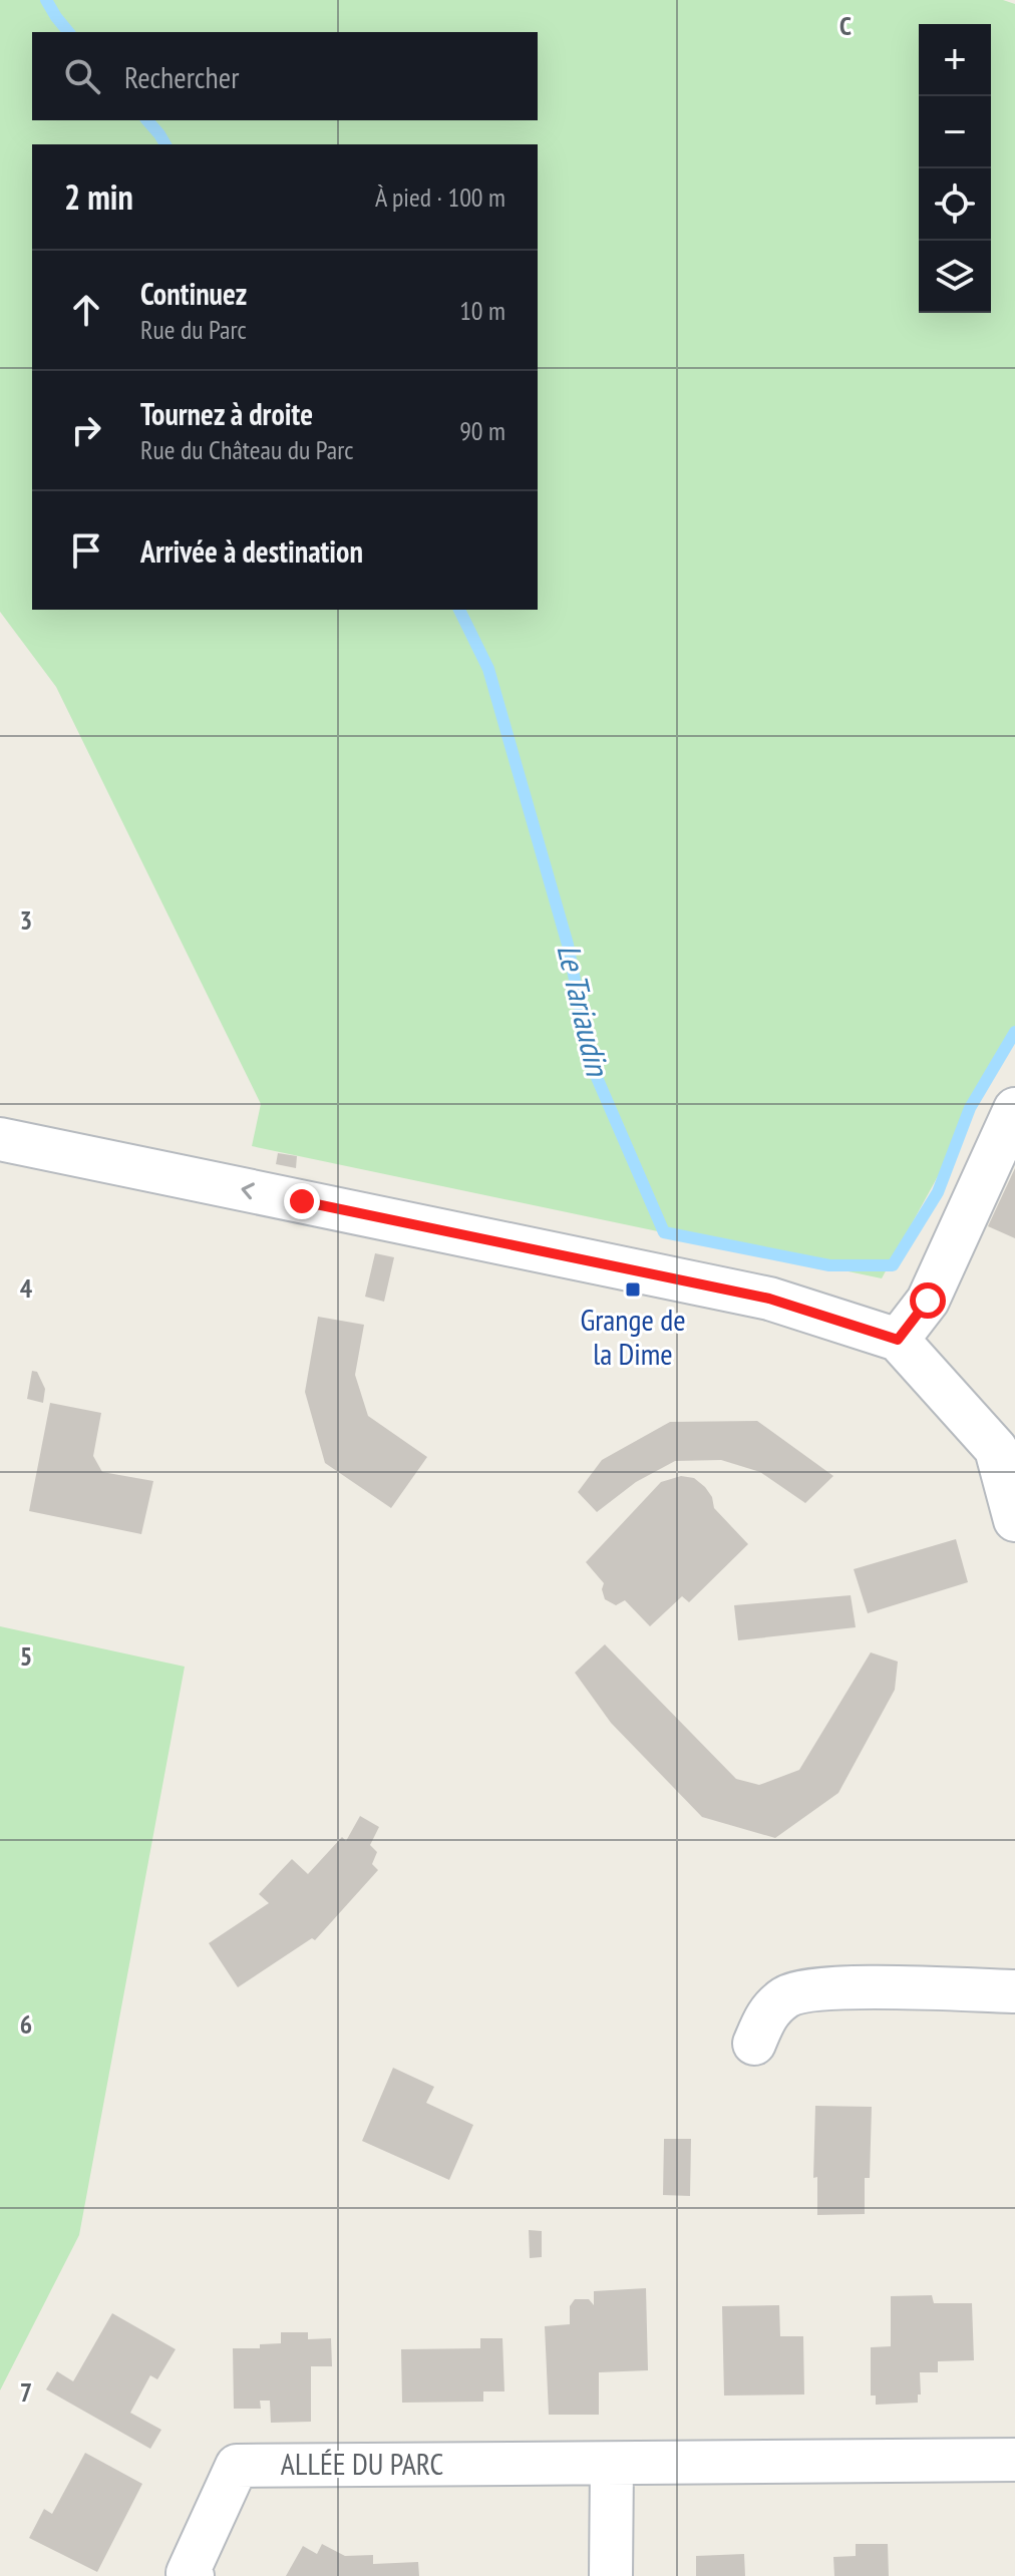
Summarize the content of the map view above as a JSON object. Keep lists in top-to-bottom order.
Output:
{
  "streets": {
    "street": ["ALLÉE DU PARC"]
  },
  "water": ["Le Tariaudin"],
  "places": {
    "transit": ["Grange de la Dime"]
  },
  "page": {
    "map_buttons": ["+", "−"],
    "search": "Rechercher",
    "heading": ["2 min", "À pied · 100 m"],
    "list": [
      ["Continuez", "Rue du Parc", "10 m"],
      ["Tournez à droite", "Rue du Château du Parc", "90 m"],
      "Arrivée à destination"
    ]
  },
  "grid": {
    "columns": ["C"],
    "rows": [
      "3",
      "4",
      "5",
      "6",
      "7"
    ]
  }
}
